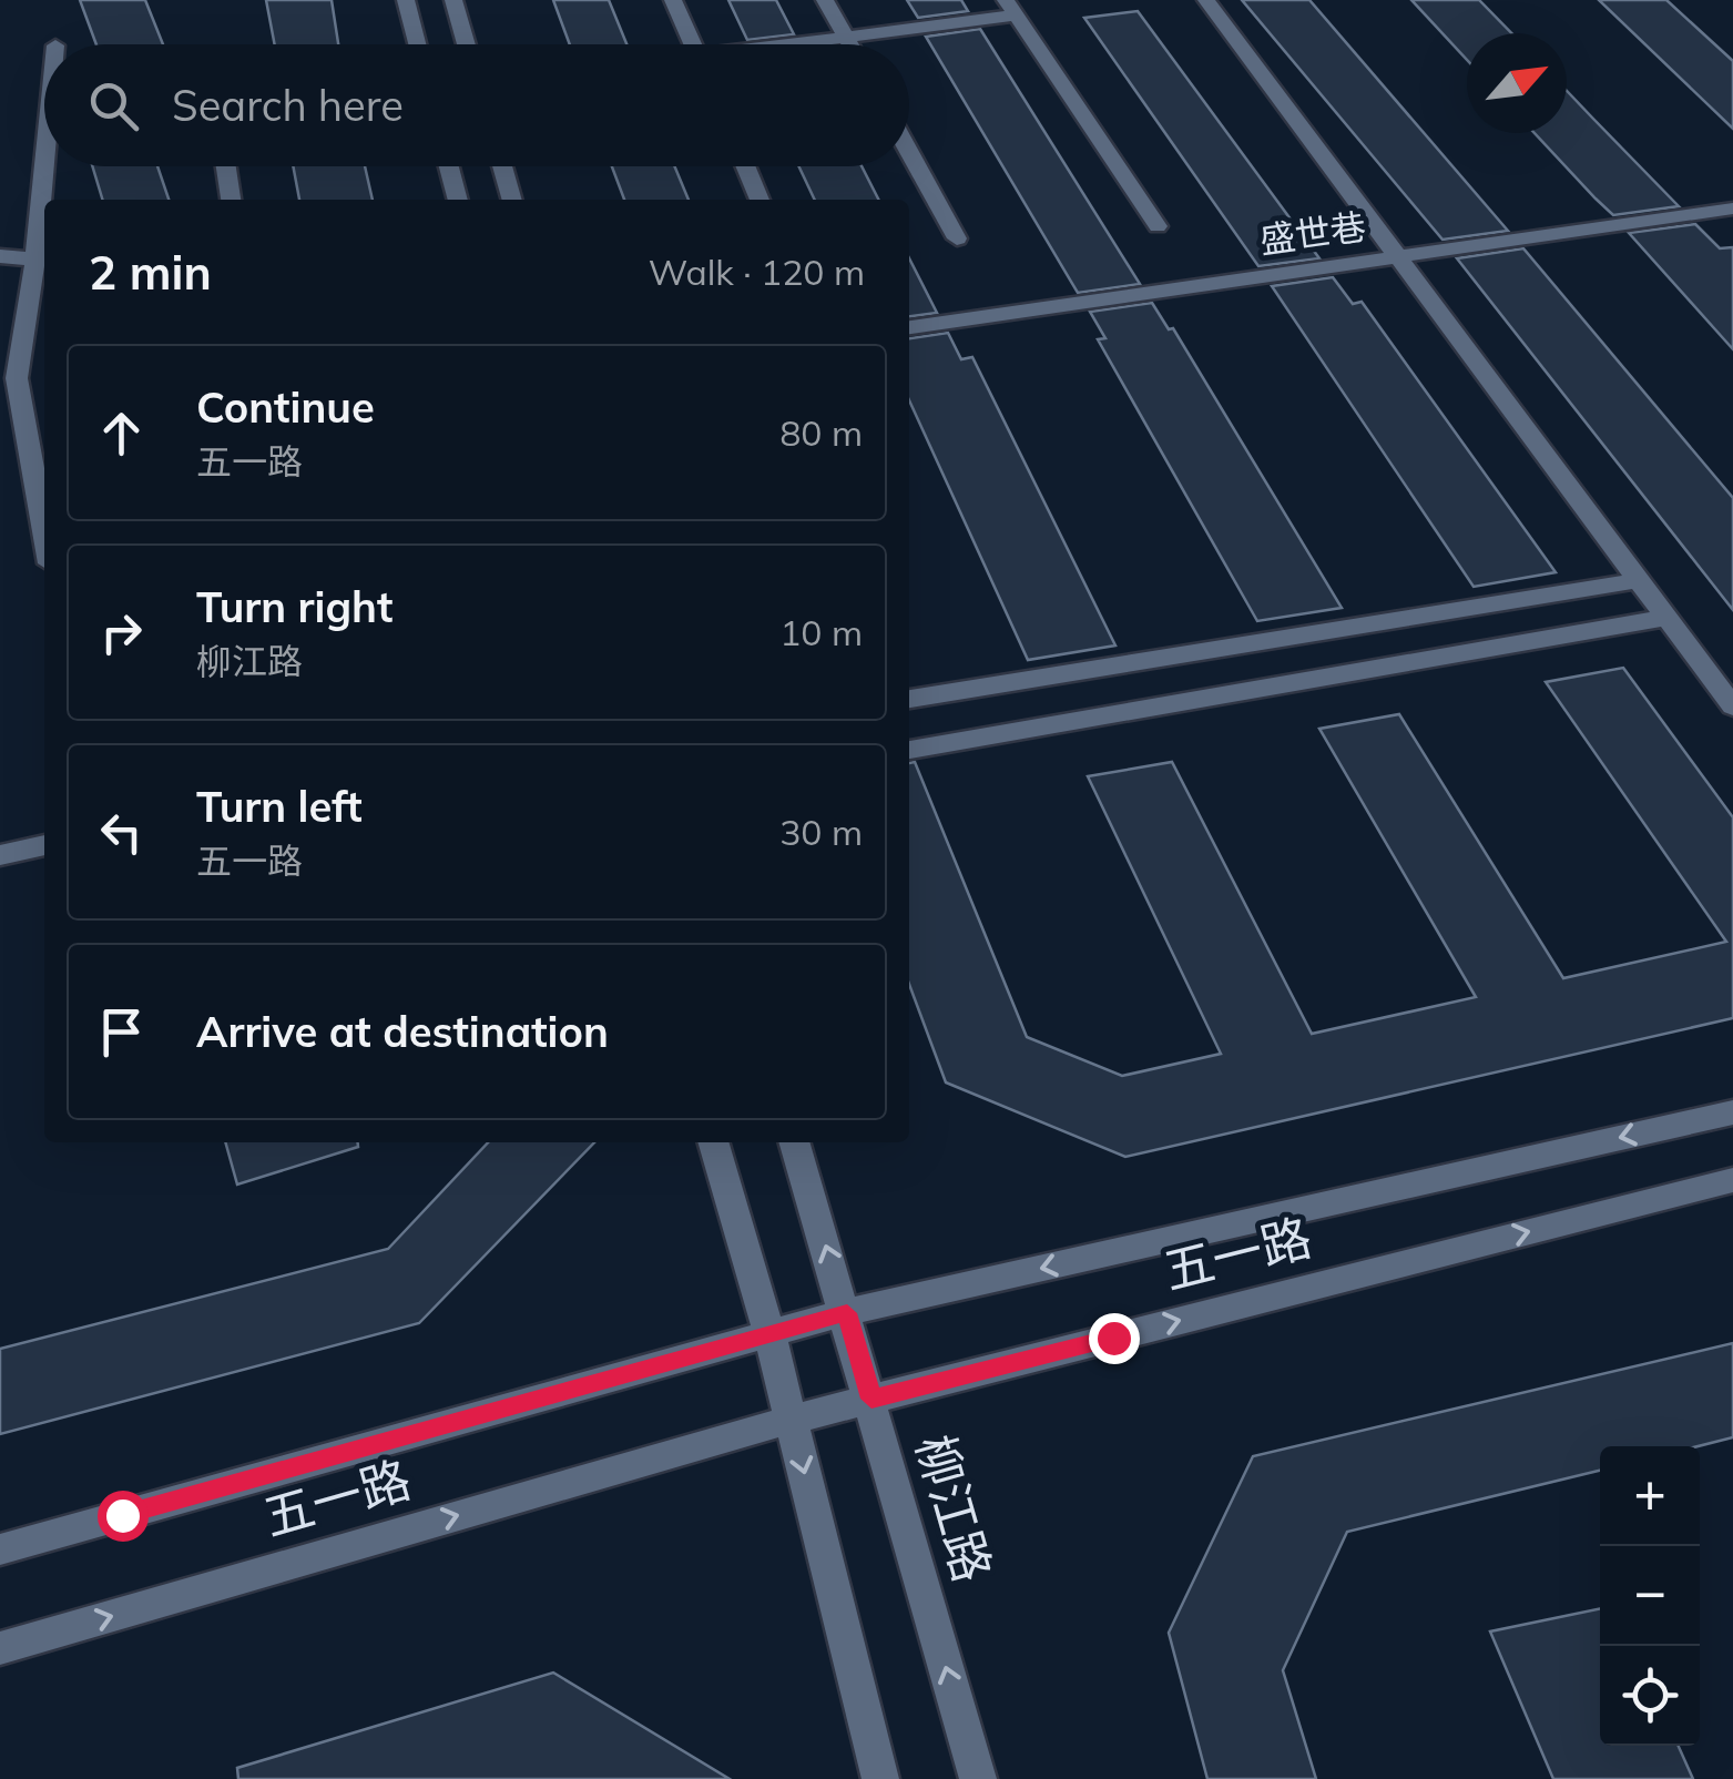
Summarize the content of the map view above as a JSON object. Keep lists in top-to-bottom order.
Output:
{
  "streets": {
    "street": ["盛世巷", "五一路", "柳江路"]
  },
  "crossings": [
    ["五一路", "柳江路"]
  ],
  "north": "top right",
  "page": {
    "search": "Search here",
    "heading": ["2 min", "Walk · 120 m"],
    "list": [
      ["Continue", "五一路", "80 m"],
      ["Turn right", "柳江路", "10 m"],
      ["Turn left", "五一路", "30 m"],
      "Arrive at destination"
    ],
    "map_buttons": ["+", "−"]
  }
}
